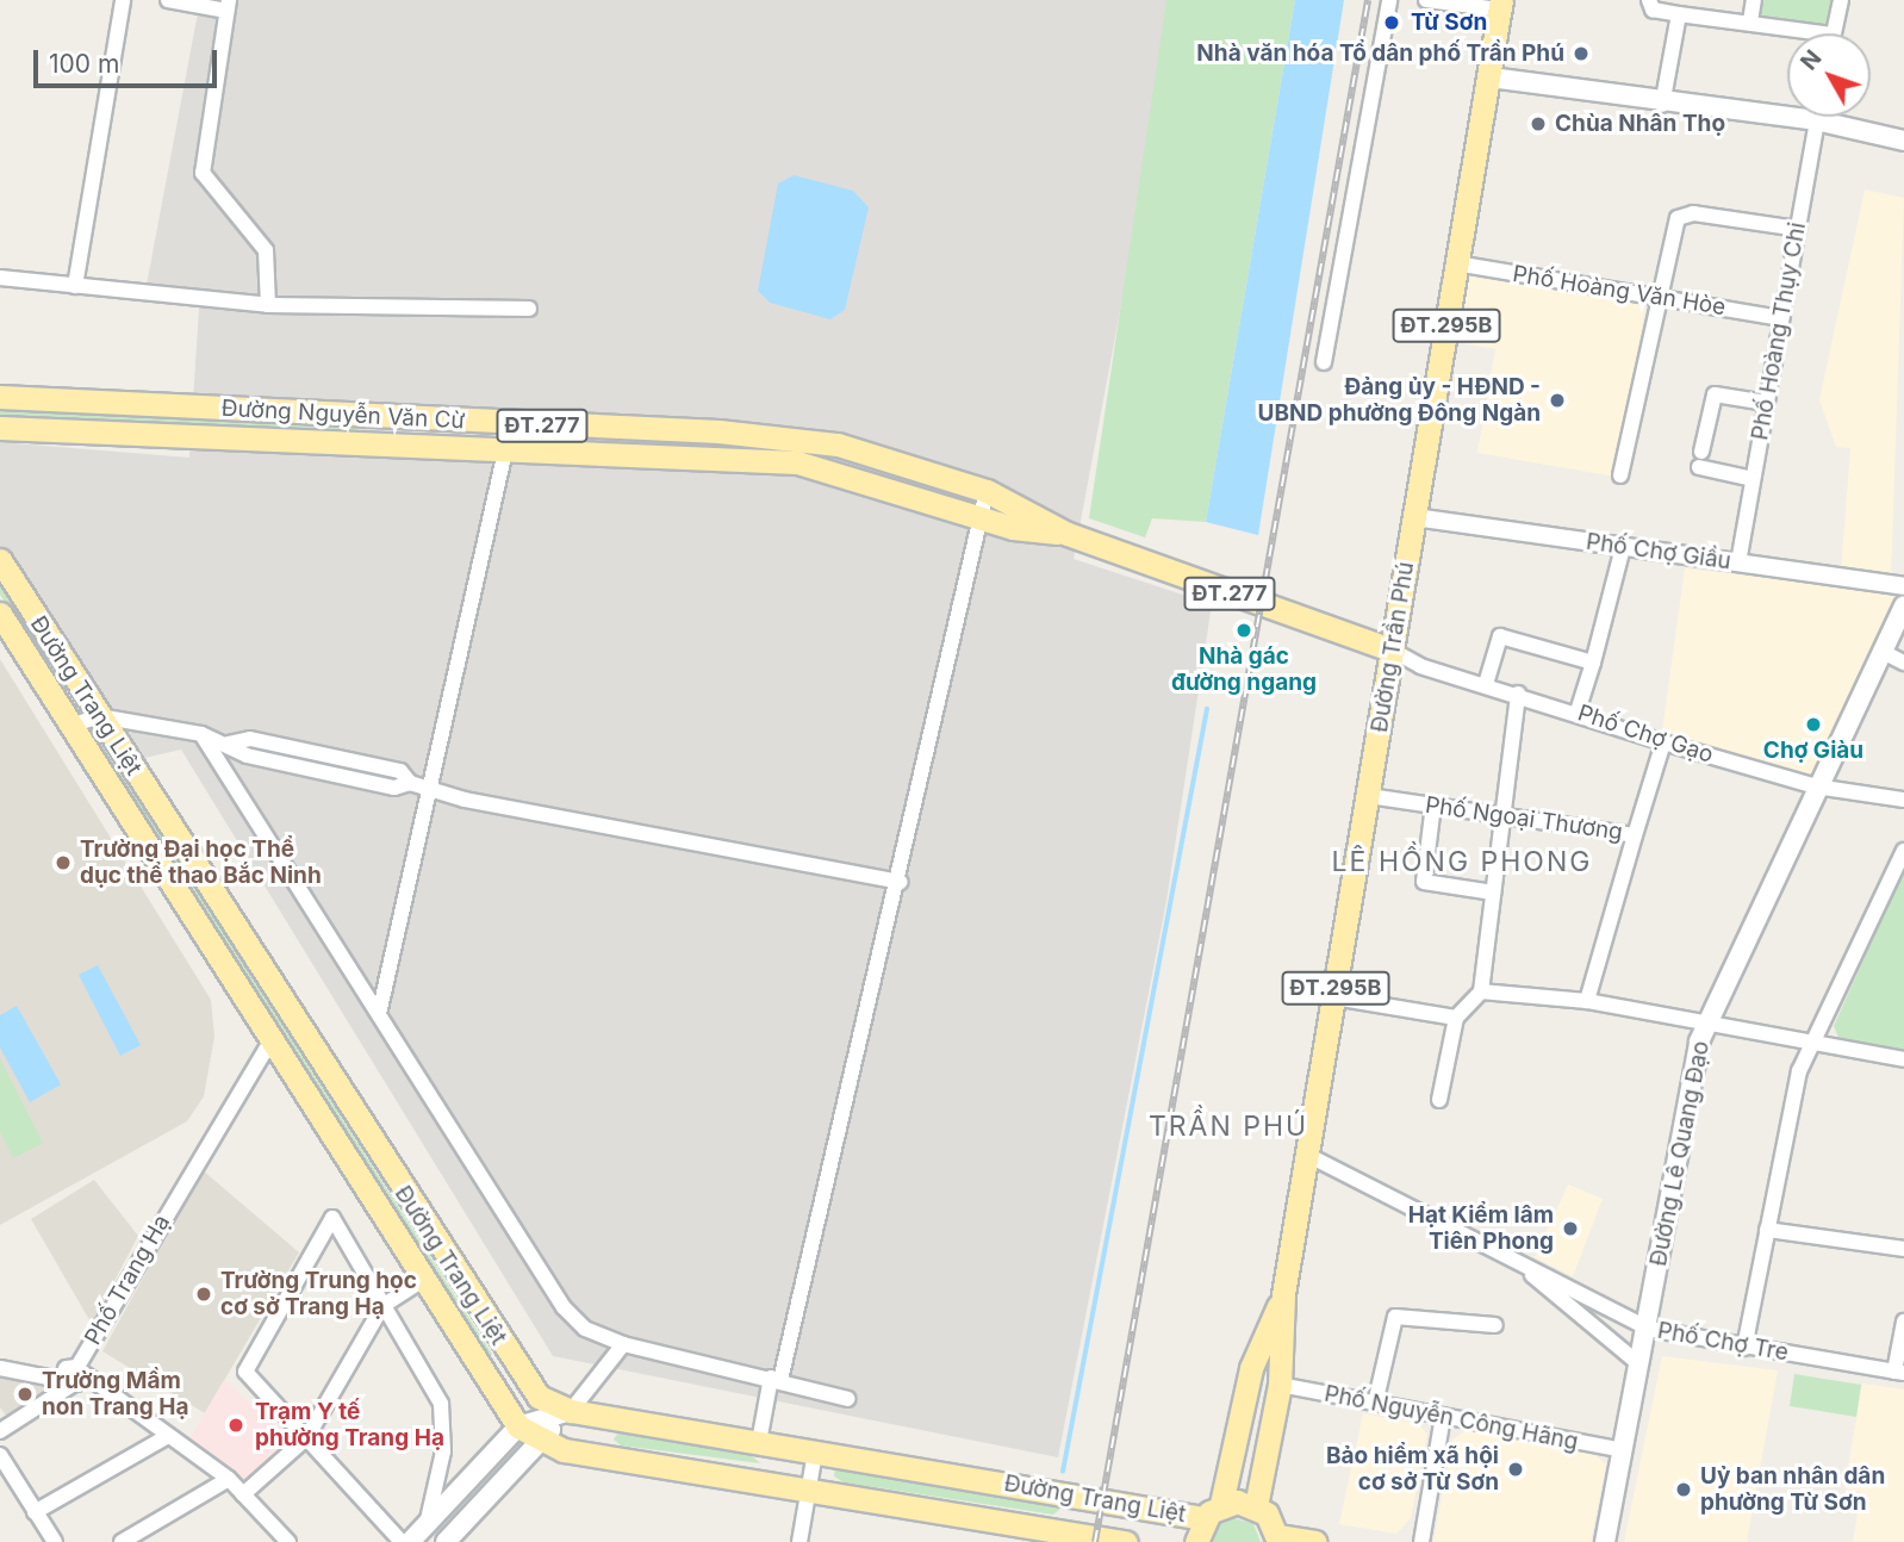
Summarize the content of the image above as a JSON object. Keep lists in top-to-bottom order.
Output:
{
  "streets": {
    "main road": [
      "ĐT.295B",
      "Đường Nguyễn Văn Cừ",
      "ĐT.277",
      "Đường Trần Phú",
      "Đường Trang Liệt",
      "Đường Lê Quang Đạo"
    ],
    "street": [
      "Phố Hoàng Văn Hòe",
      "Phố Hoàng Thụy Chi",
      "Phố Chợ Giầu",
      "Phố Chợ Gạo",
      "Phố Ngoại Thương",
      "Phố Trang Hạ",
      "Phố Chợ Tre",
      "Phố Nguyễn Công Hãng"
    ]
  },
  "crossings": [
    ["Phố Hoàng Văn Hòe", "Phố Hoàng Thụy Chi"],
    ["Phố Hoàng Văn Hòe", "Đường Trần Phú"],
    ["Phố Hoàng Thụy Chi", "Phố Chợ Giầu"],
    ["Đường Nguyễn Văn Cừ", "Đường Trần Phú"],
    ["Đường Nguyễn Văn Cừ", "Phố Chợ Gạo"],
    ["Phố Chợ Giầu", "Đường Trần Phú"],
    ["Đường Trần Phú", "Đường Trang Liệt"],
    ["Đường Trần Phú", "Phố Chợ Gạo"],
    ["Đường Trần Phú", "Phố Ngoại Thương"],
    ["Đường Trần Phú", "Phố Chợ Tre"],
    ["Đường Trần Phú", "Phố Nguyễn Công Hãng"],
    ["Đường Trang Liệt", "Phố Trang Hạ"],
    ["Phố Chợ Gạo", "Đường Lê Quang Đạo"],
    ["Đường Lê Quang Đạo", "Phố Chợ Tre"],
    ["Đường Lê Quang Đạo", "Phố Nguyễn Công Hãng"]
  ],
  "districts": ["LÊ HỒNG PHONG", "TRẦN PHÚ"],
  "places": [
    "Từ Sơn",
    "Nhà văn hóa Tổ dân phố Trần Phú",
    "Chùa Nhân Thọ",
    "Đảng ủy - HĐND - UBND phường Đông Ngàn",
    "Nhà gác đường ngang",
    "Chợ Giàu",
    "Trường Đại học Thể dục thể thao Bắc Ninh",
    "Hạt Kiểm lâm Tiên Phong",
    "Trường Trung học cơ sở Trang Hạ",
    "Trường Mầm non Trang Hạ",
    "Trạm Y tế phường Trang Hạ",
    "Bảo hiểm xã hội cơ sở Từ Sơn",
    "Uỷ ban nhân dân phường Từ Sơn"
  ],
  "scale_bar": "100 m",
  "north": "top left"
}
